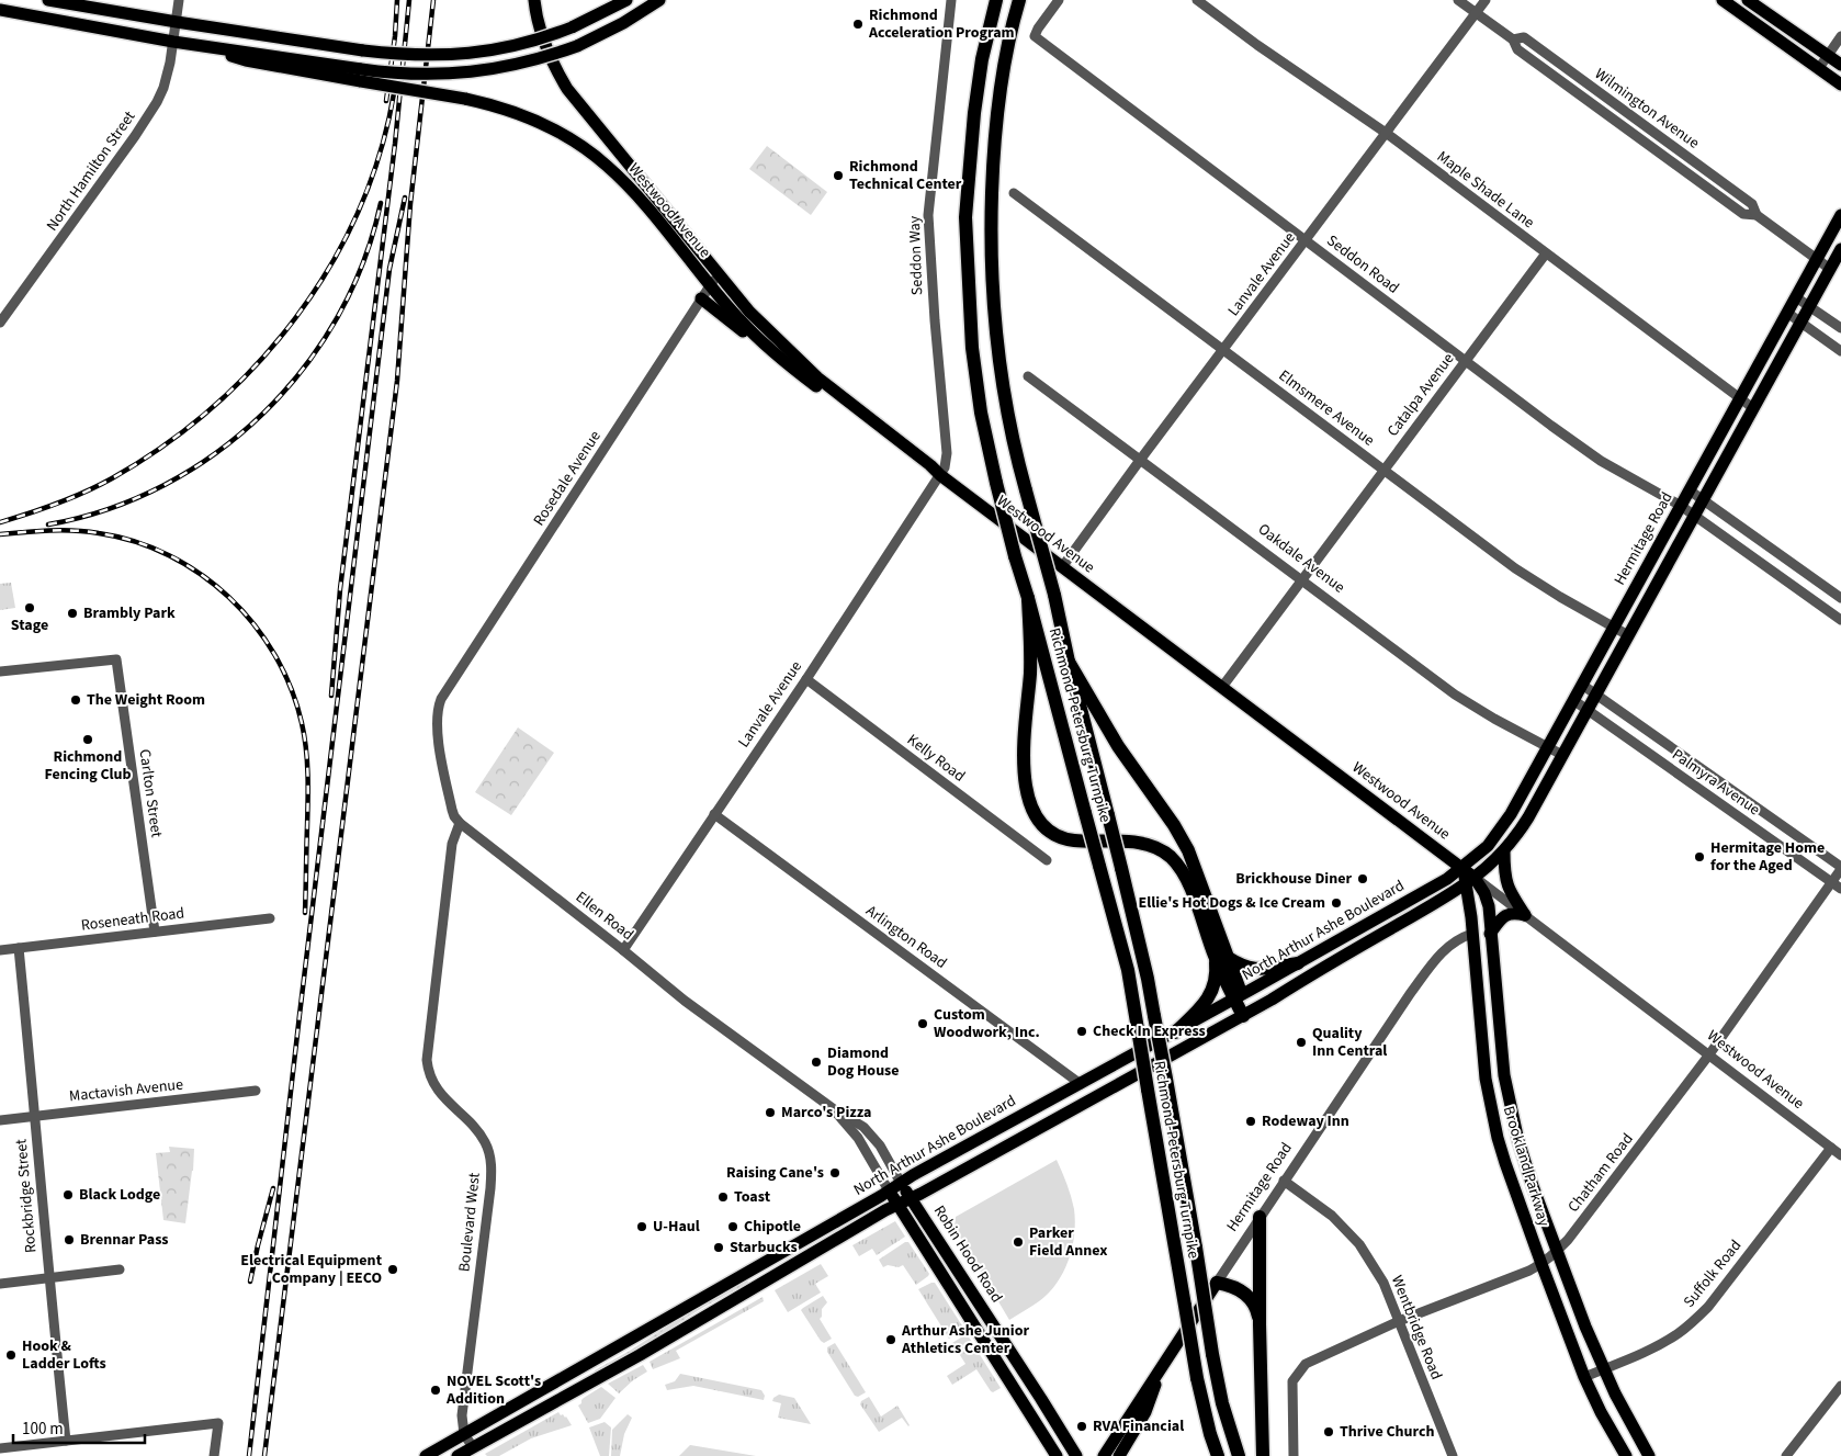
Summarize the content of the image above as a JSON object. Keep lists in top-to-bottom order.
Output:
{
  "streets": {
    "highway": ["Richmond-Petersburg Turnpike"],
    "main road": [
      "Westwood Avenue",
      "Hermitage Road",
      "North Arthur Ashe Boulevard",
      "Brookland Parkway",
      "Robin Hood Road"
    ],
    "street": [
      "Wilmington Avenue",
      "North Hamilton Street",
      "Maple Shade Lane",
      "Seddon Way",
      "Seddon Road",
      "Lanvale Avenue",
      "Catalpa Avenue",
      "Elmsmere Avenue",
      "Rosedale Avenue",
      "Oakdale Avenue",
      "Kelly Road",
      "Palmyra Avenue",
      "Carlton Street",
      "Ellen Road",
      "Roseneath Road",
      "Arlington Road",
      "Mactavish Avenue",
      "Chatham Road",
      "Rockbridge Street",
      "Boulevard West",
      "Suffolk Road",
      "Wentbridge Road"
    ]
  },
  "crossings": [
    ["Wilmington Avenue", "Lanvale Avenue"],
    ["Wilmington Avenue", "Hermitage Road"],
    ["North Hamilton Street", "Westwood Avenue"],
    ["Maple Shade Lane", "Lanvale Avenue"],
    ["Maple Shade Lane", "Catalpa Avenue"],
    ["Maple Shade Lane", "Hermitage Road"],
    ["Westwood Avenue", "Seddon Way"],
    ["Westwood Avenue", "Lanvale Avenue"],
    ["Westwood Avenue", "Catalpa Avenue"],
    ["Westwood Avenue", "Rosedale Avenue"],
    ["Westwood Avenue", "Hermitage Road"],
    ["Westwood Avenue", "North Arthur Ashe Boulevard"],
    ["Westwood Avenue", "Brookland Parkway"],
    ["Westwood Avenue", "Chatham Road"],
    ["Westwood Avenue", "Suffolk Road"],
    ["Seddon Way", "Lanvale Avenue"],
    ["Seddon Road", "Lanvale Avenue"],
    ["Seddon Road", "Catalpa Avenue"],
    ["Seddon Road", "Hermitage Road"],
    ["Lanvale Avenue", "Elmsmere Avenue"],
    ["Lanvale Avenue", "Oakdale Avenue"],
    ["Lanvale Avenue", "Kelly Road"],
    ["Lanvale Avenue", "Ellen Road"],
    ["Lanvale Avenue", "Arlington Road"],
    ["Catalpa Avenue", "Elmsmere Avenue"],
    ["Catalpa Avenue", "Oakdale Avenue"],
    ["Elmsmere Avenue", "Hermitage Road"],
    ["Rosedale Avenue", "Ellen Road"],
    ["Rosedale Avenue", "Boulevard West"],
    ["Hermitage Road", "Oakdale Avenue"],
    ["Hermitage Road", "Palmyra Avenue"],
    ["Hermitage Road", "North Arthur Ashe Boulevard"],
    ["Hermitage Road", "Brookland Parkway"],
    ["Hermitage Road", "Wentbridge Road"],
    ["Palmyra Avenue", "Chatham Road"],
    ["Carlton Street", "Roseneath Road"],
    ["Ellen Road", "North Arthur Ashe Boulevard"],
    ["Ellen Road", "Boulevard West"],
    ["Ellen Road", "Robin Hood Road"],
    ["Roseneath Road", "Rockbridge Street"],
    ["North Arthur Ashe Boulevard", "Arlington Road"],
    ["North Arthur Ashe Boulevard", "Brookland Parkway"],
    ["North Arthur Ashe Boulevard", "Boulevard West"],
    ["North Arthur Ashe Boulevard", "Robin Hood Road"],
    ["Mactavish Avenue", "Rockbridge Street"],
    ["Brookland Parkway", "Chatham Road"],
    ["Brookland Parkway", "Suffolk Road"],
    ["Chatham Road", "Wentbridge Road"]
  ],
  "places": [
    "Richmond Acceleration Program",
    "Richmond Technical Center",
    "Stage",
    "Brambly Park",
    "The Weight Room",
    "Richmond Fencing Club",
    "Hermitage Home for the Aged",
    "Brickhouse Diner",
    "Ellie's Hot Dogs & Ice Cream",
    "Custom Woodwork, Inc.",
    "Check In Express",
    "Quality Inn Central",
    "Diamond Dog House",
    "Marco's Pizza",
    "Rodeway Inn",
    "Raising Cane's",
    "Black Lodge",
    "Toast",
    "U-Haul",
    "Chipotle",
    "Brennar Pass",
    "Parker Field Annex",
    "Starbucks",
    "Electrical Equipment Company | EECO",
    "Arthur Ashe Junior Athletics Center",
    "Hook & Ladder Lofts",
    "NOVEL Scott's Addition",
    "RVA Financial",
    "Thrive Church"
  ],
  "scale_bar": "100 m"
}
